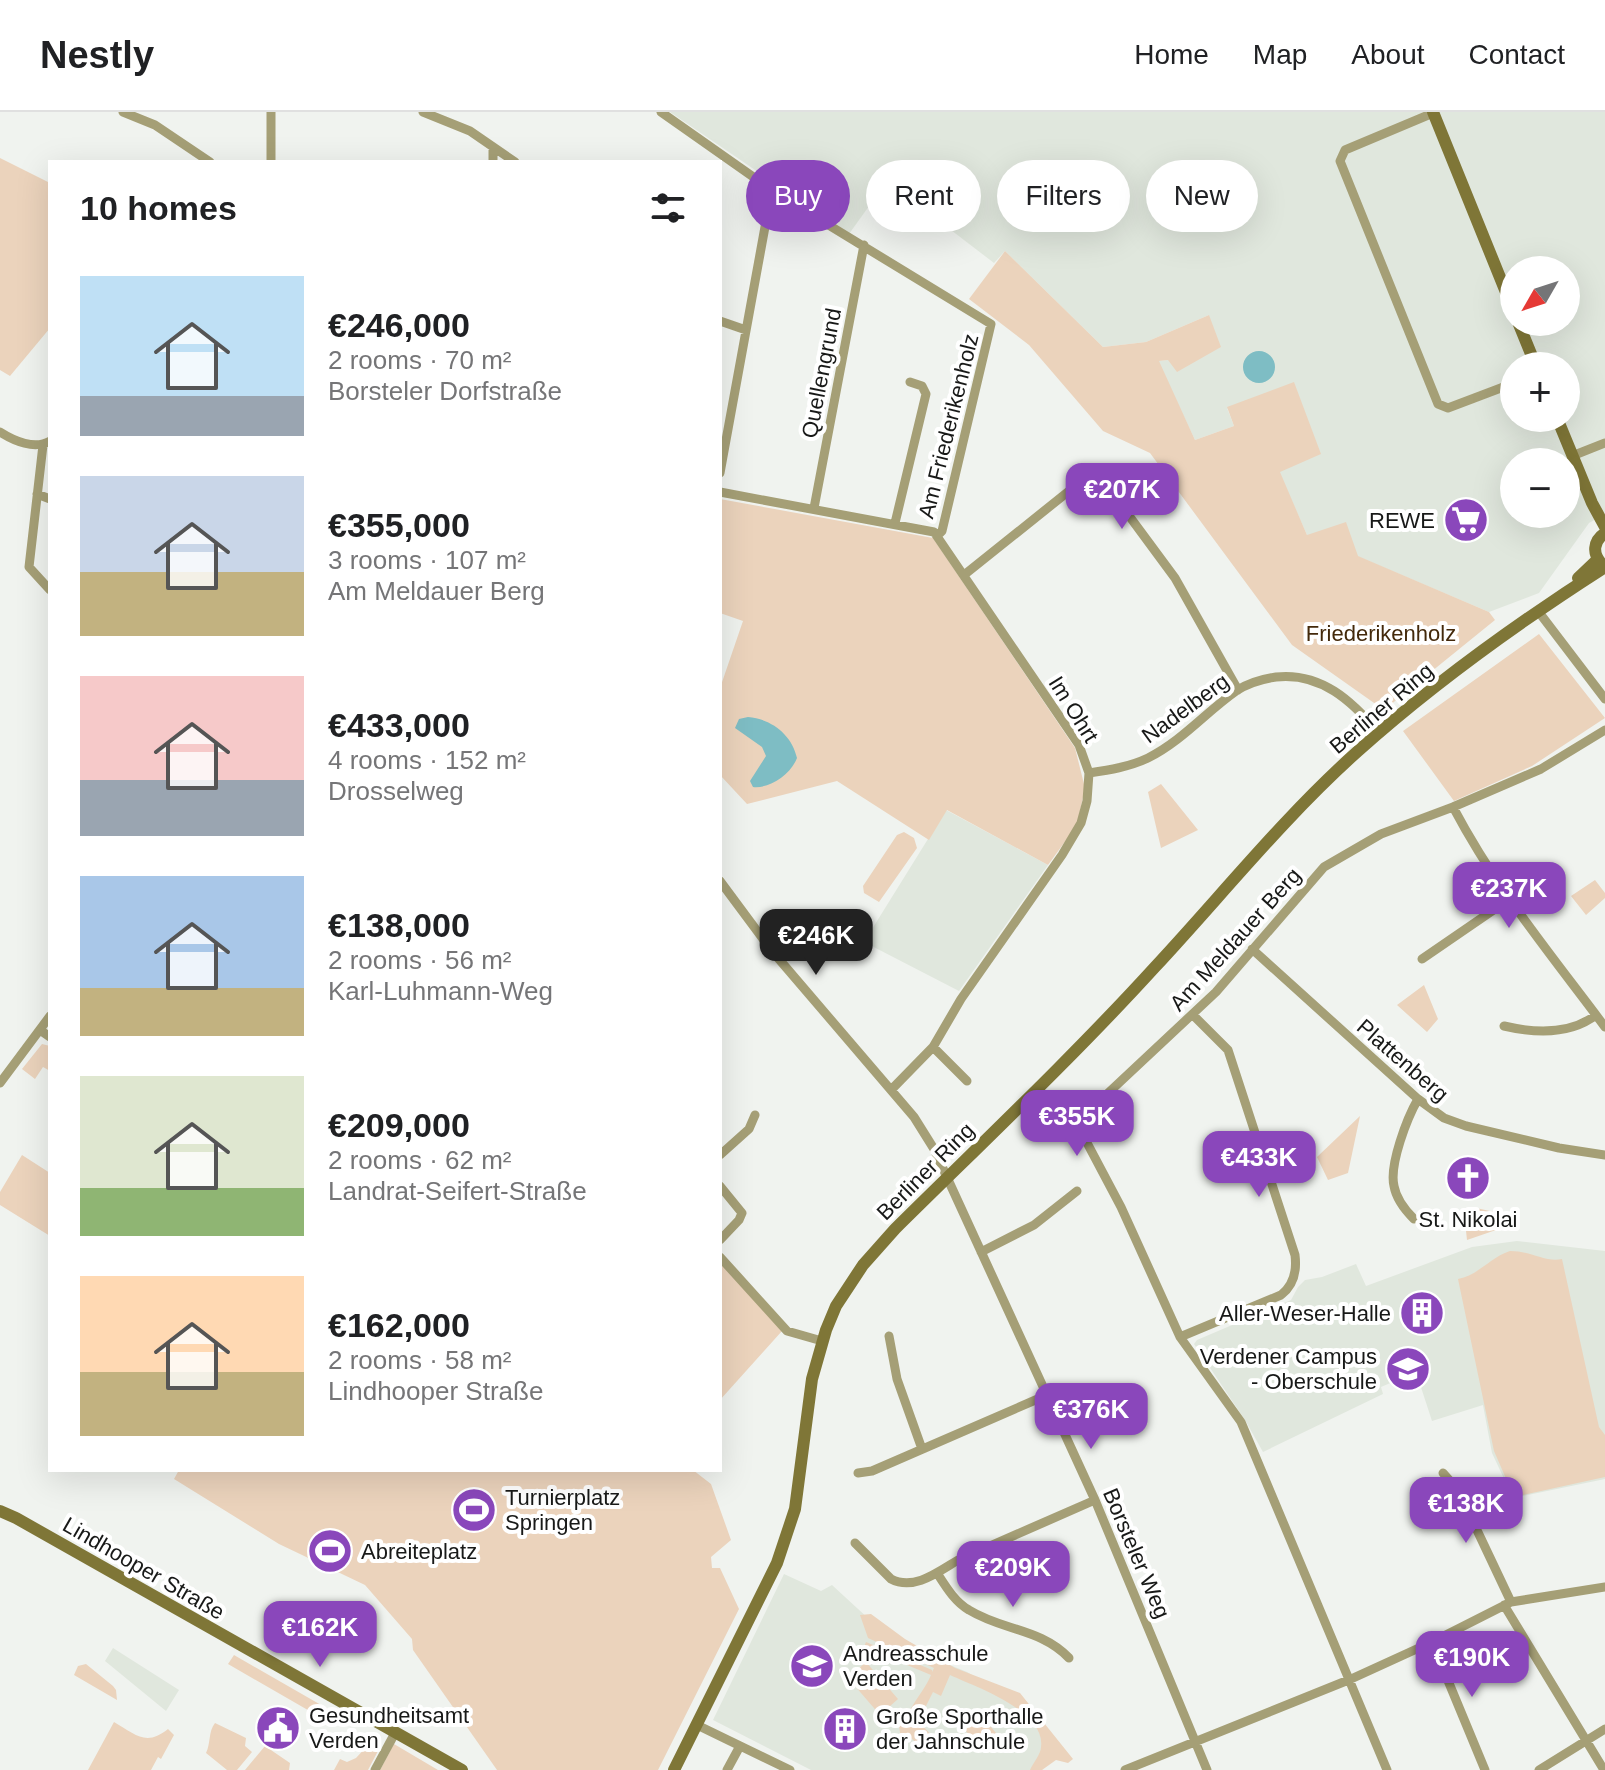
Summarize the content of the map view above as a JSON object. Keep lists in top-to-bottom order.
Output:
{
  "streets": {
    "street": [
      "Quellengrund",
      "Am Friederikenholz",
      "Nadelberg",
      "Berliner Ring",
      "Im Ohrt",
      "Am Meldauer Berg",
      "Plattenberg",
      "Borsteler Weg",
      "Lindhooper Straße"
    ]
  },
  "crossings": [
    ["Quellengrund", "Am Friederikenholz"],
    ["Am Friederikenholz", "Im Ohrt"],
    ["Nadelberg", "Berliner Ring"],
    ["Nadelberg", "Im Ohrt"],
    ["Berliner Ring", "Borsteler Weg"],
    ["Im Ohrt", "Borsteler Weg"],
    ["Am Meldauer Berg", "Plattenberg"]
  ],
  "parks": ["Friederikenholz"],
  "places": {
    "supermarket": ["REWE"],
    "church": ["St. Nikolai"],
    "building": ["Aller-Weser-Halle", "Große Sporthalle der Jahnschule"],
    "school or university": ["Verdener Campus - Oberschule", "Andreasschule Verden"],
    "sports": ["Turnierplatz Springen", "Abreiteplatz"],
    "public building": ["Gesundheitsamt Verden"]
  },
  "north": "bottom left",
  "page": {
    "header": "Nestly",
    "nav": [
      "Home",
      "Map",
      "About",
      "Contact"
    ],
    "chip": [
      "Buy",
      "Rent",
      "Filters",
      "New"
    ],
    "heading": "10 homes",
    "map_buttons": ["+", "−"],
    "list": [
      {
        "name": "€246,000",
        "note": "2 rooms · 70 m² · Borsteler Dorfstraße"
      },
      {
        "name": "€355,000",
        "note": "3 rooms · 107 m² · Am Meldauer Berg"
      },
      {
        "name": "€433,000",
        "note": "4 rooms · 152 m² · Drosselweg"
      },
      {
        "name": "€138,000",
        "note": "2 rooms · 56 m² · Karl-Luhmann-Weg"
      },
      {
        "name": "€209,000",
        "note": "2 rooms · 62 m² · Landrat-Seifert-Straße"
      },
      {
        "name": "€162,000",
        "note": "2 rooms · 58 m² · Lindhooper Straße"
      }
    ],
    "price": [
      "€207K",
      "€237K",
      "€246K",
      "€355K",
      "€433K",
      "€376K",
      "€138K",
      "€209K",
      "€162K",
      "€190K"
    ]
  }
}
